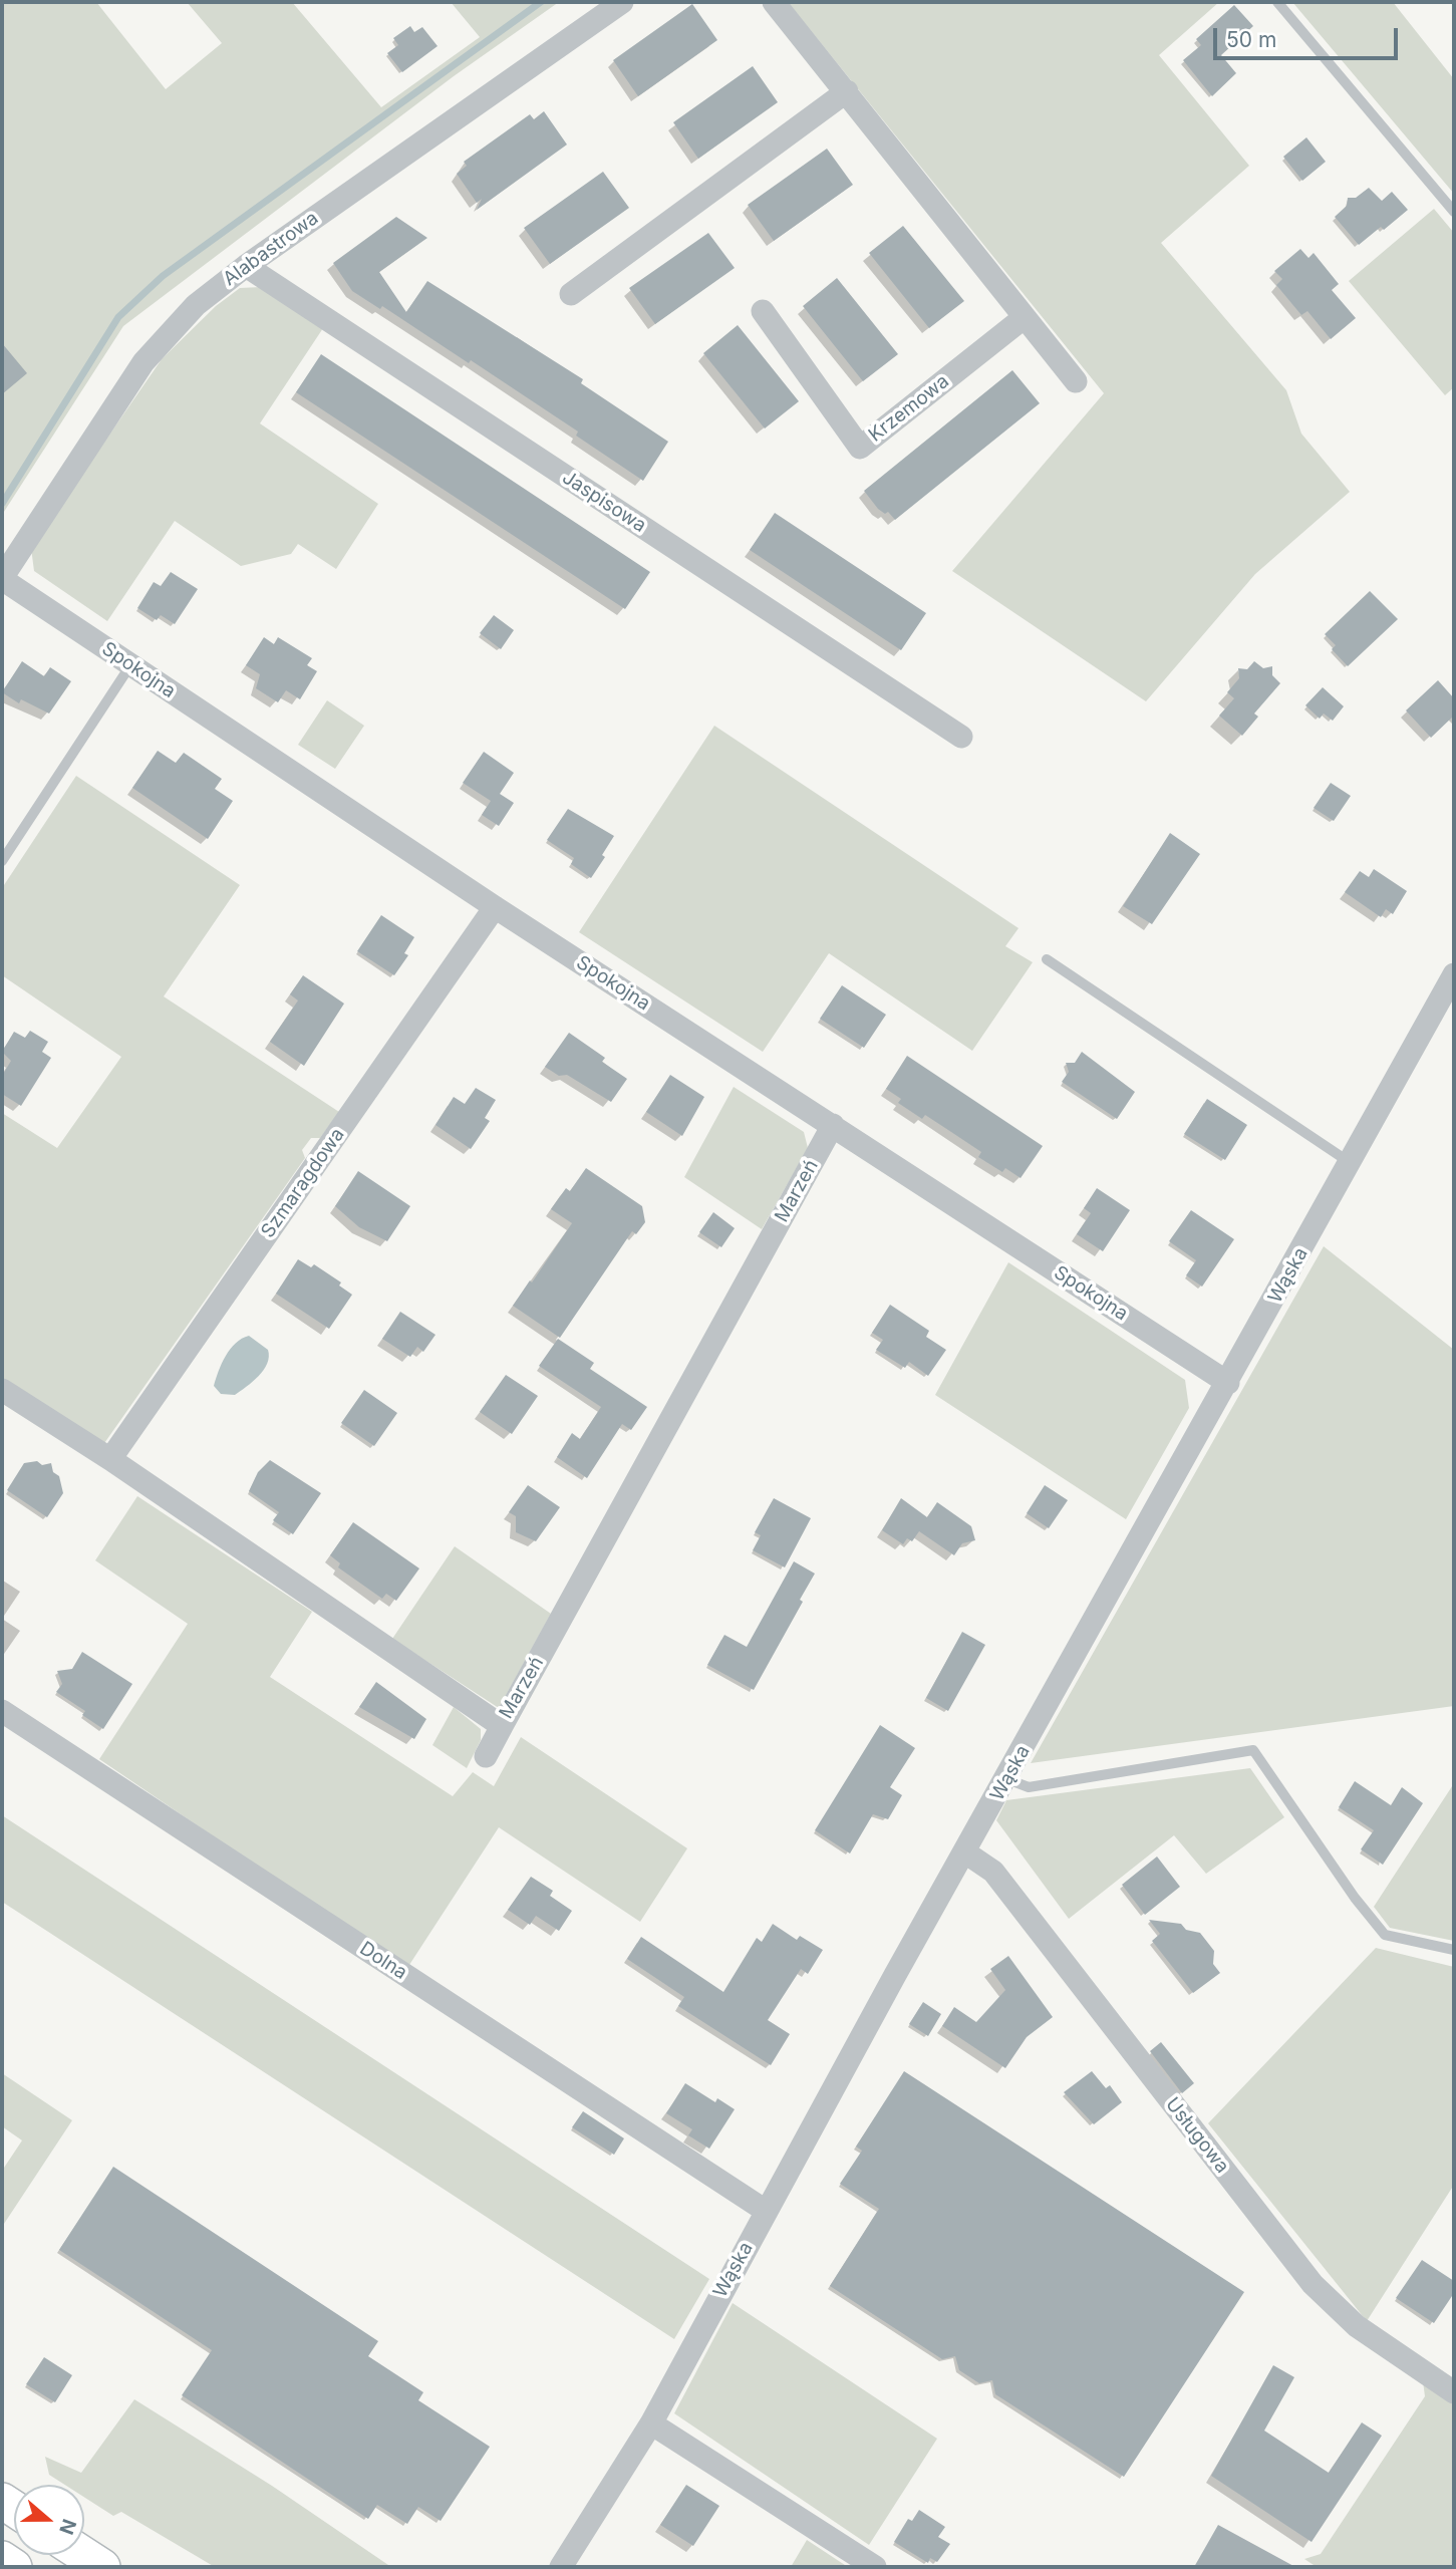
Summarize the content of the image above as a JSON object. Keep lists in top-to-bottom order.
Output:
{
  "streets": {
    "street": [
      "Alabastrowa",
      "Krzemowa",
      "Jaspisowa",
      "Spokojna",
      "Szmaragdowa",
      "Marzeń",
      "Wąska",
      "Dolna",
      "Usługowa"
    ]
  },
  "crossings": [
    ["Alabastrowa", "Jaspisowa"],
    ["Alabastrowa", "Spokojna"],
    ["Spokojna", "Szmaragdowa"],
    ["Spokojna", "Marzeń"],
    ["Spokojna", "Wąska"],
    ["Szmaragdowa", "Marzeń"],
    ["Wąska", "Dolna"],
    ["Wąska", "Usługowa"]
  ],
  "scale_bar": "50 m",
  "north": "right"
}
